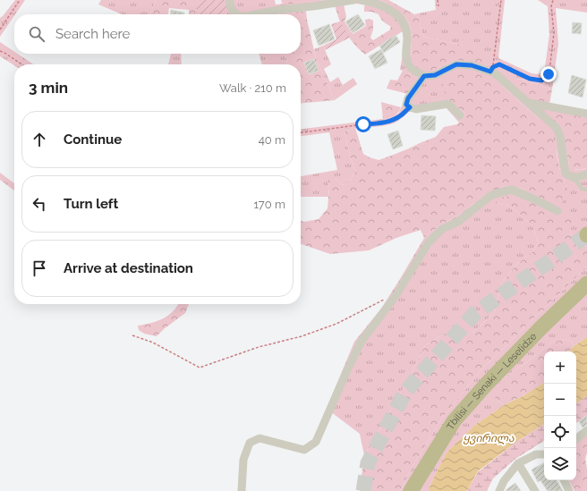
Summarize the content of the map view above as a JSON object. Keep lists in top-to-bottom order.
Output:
{
  "streets": {
    "highway": ["Tbilisi — Senaki — Leselidze"]
  },
  "water": ["ყვირილა"],
  "page": {
    "search": "Search here",
    "heading": ["3 min", "Walk · 210 m"],
    "list": [
      ["Continue", "40 m"],
      ["Turn left", "170 m"],
      "Arrive at destination"
    ],
    "map_buttons": ["+", "−"]
  }
}
